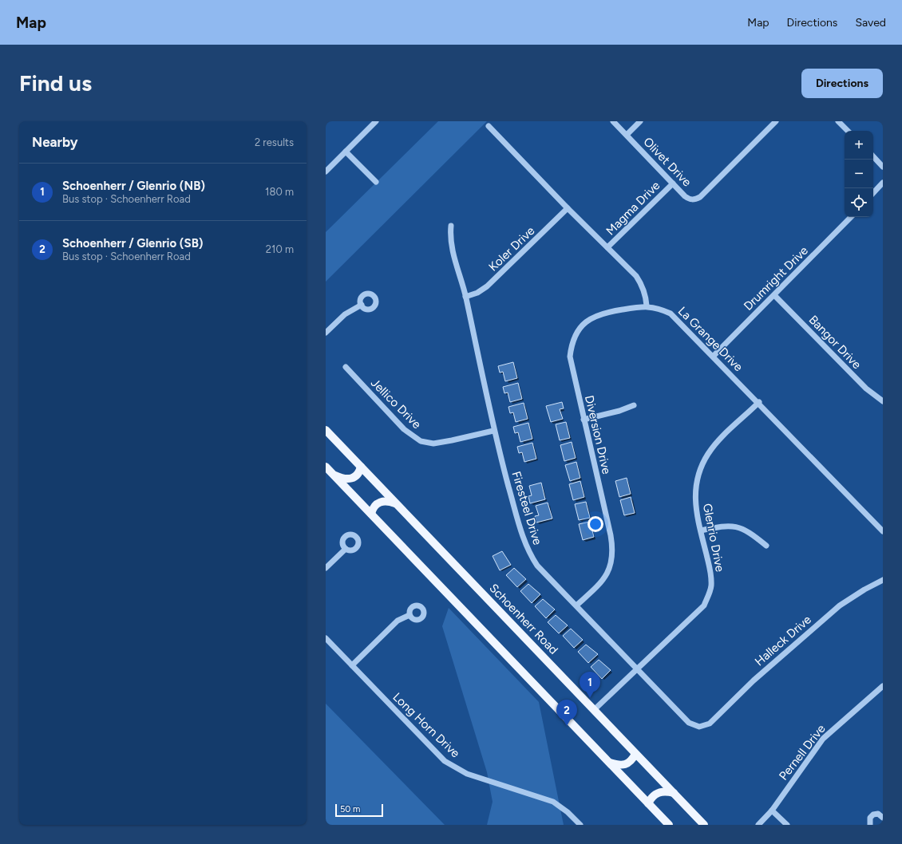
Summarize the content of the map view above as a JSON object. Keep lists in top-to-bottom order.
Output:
{
  "streets": {
    "main road": ["Schoenherr Road"],
    "street": [
      "Olivet Drive",
      "Magma Drive",
      "Koler Drive",
      "Drumright Drive",
      "La Grange Drive",
      "Bangor Drive",
      "Jellico Drive",
      "Diversion Drive",
      "Firesteel Drive",
      "Glenrio Drive",
      "Halleck Drive",
      "Long Horn Drive",
      "Pernell Drive"
    ]
  },
  "crossings": [
    ["Olivet Drive", "Magma Drive"],
    ["Koler Drive", "Firesteel Drive"],
    ["Drumright Drive", "La Grange Drive"],
    ["Drumright Drive", "Bangor Drive"],
    ["La Grange Drive", "Diversion Drive"],
    ["La Grange Drive", "Glenrio Drive"],
    ["Jellico Drive", "Firesteel Drive"],
    ["Diversion Drive", "Firesteel Drive"],
    ["Firesteel Drive", "Glenrio Drive"],
    ["Firesteel Drive", "Halleck Drive"],
    ["Glenrio Drive", "Schoenherr Road"]
  ],
  "scale_bar": "50 m",
  "page": {
    "header": "Map",
    "nav": ["Map", "Directions", "Saved"],
    "buttons": "Directions",
    "title": "Find us",
    "heading": ["Nearby", "2 results"],
    "map_buttons": ["+", "−"],
    "list": [
      {
        "mark": "1",
        "name": "Schoenherr / Glenrio (NB)",
        "note": "Bus stop · Schoenherr Road",
        "value": "180 m"
      },
      {
        "mark": "2",
        "name": "Schoenherr / Glenrio (SB)",
        "note": "Bus stop · Schoenherr Road",
        "value": "210 m"
      }
    ],
    "pins": ["1", "2"],
    "scale": "50 m"
  }
}
